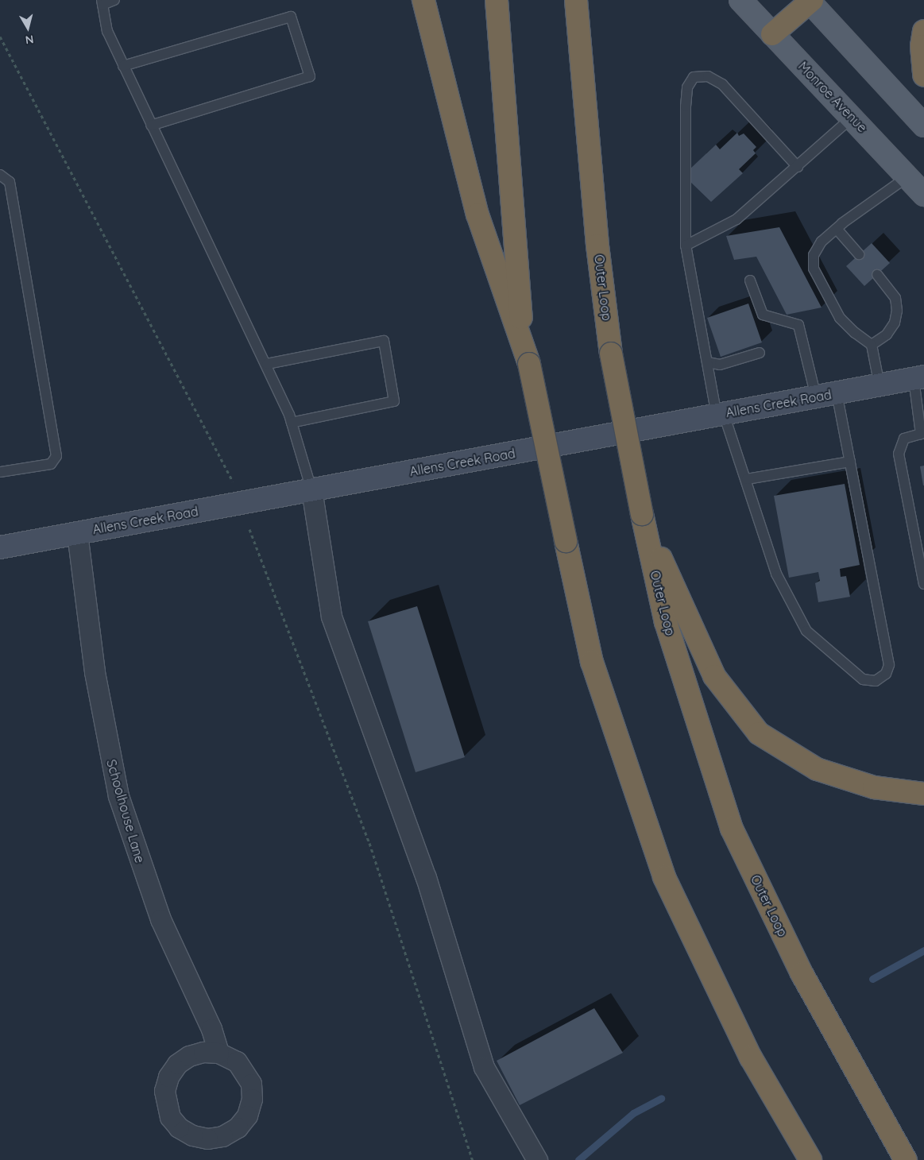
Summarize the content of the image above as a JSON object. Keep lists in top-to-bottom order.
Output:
{
  "streets": {
    "highway": ["Outer Loop"],
    "main road": ["Monroe Avenue"],
    "street": ["Allens Creek Road", "Schoolhouse Lane"]
  },
  "crossings": [
    ["Allens Creek Road", "Schoolhouse Lane"]
  ],
  "north": "bottom"
}
